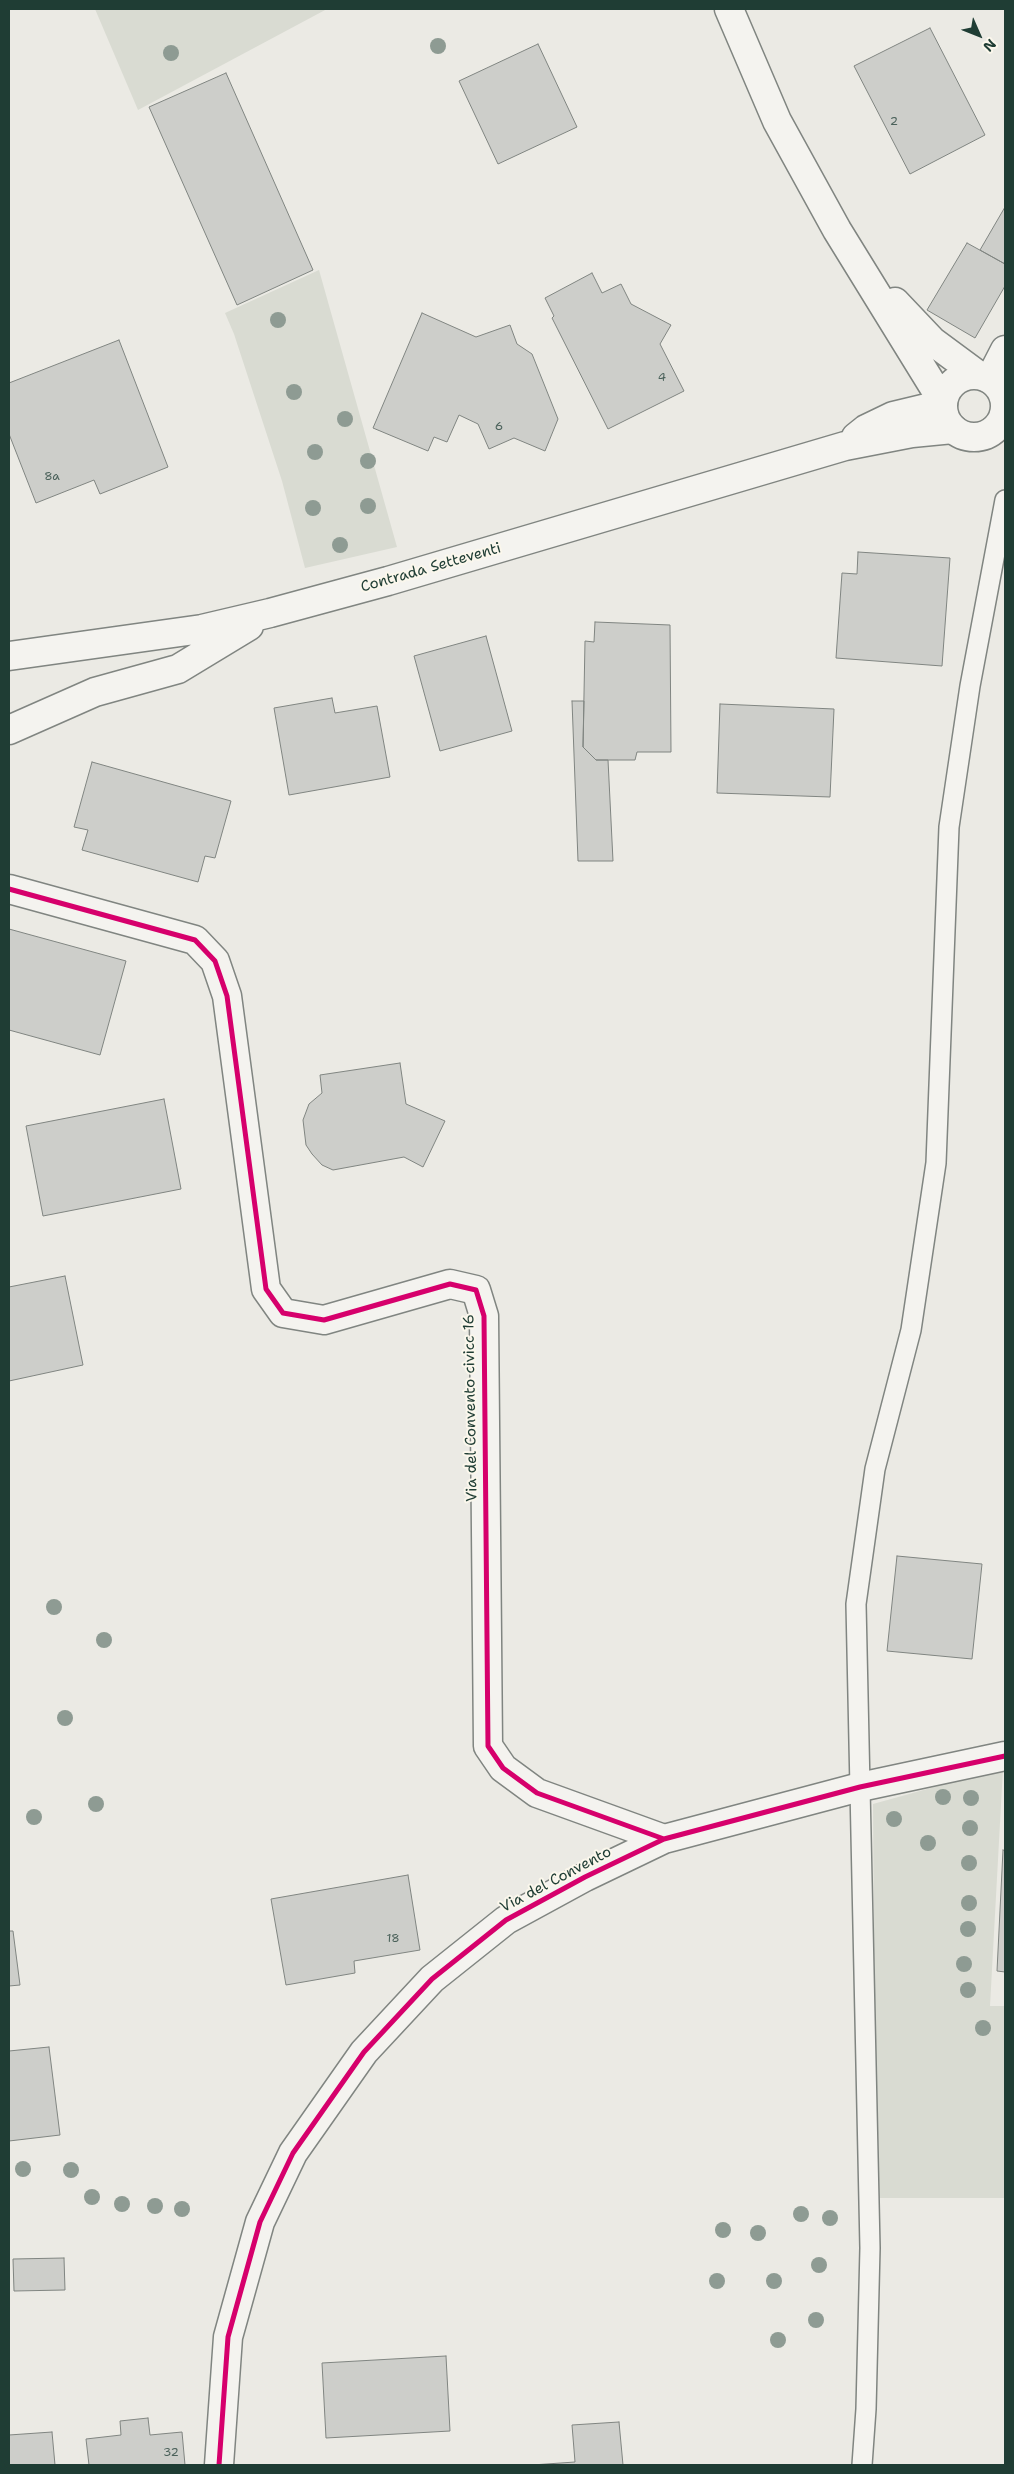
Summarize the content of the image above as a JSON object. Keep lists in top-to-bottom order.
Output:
{
  "streets": {
    "street": ["Contrada Setteventi", "Via del Convento civicc 16", "Via del Convento"]
  },
  "crossings": [
    ["Via del Convento civicc 16", "Via del Convento"]
  ],
  "house_numbers": [
    "2",
    "4",
    "6",
    "8a",
    "18",
    "32"
  ],
  "north": "bottom right"
}
